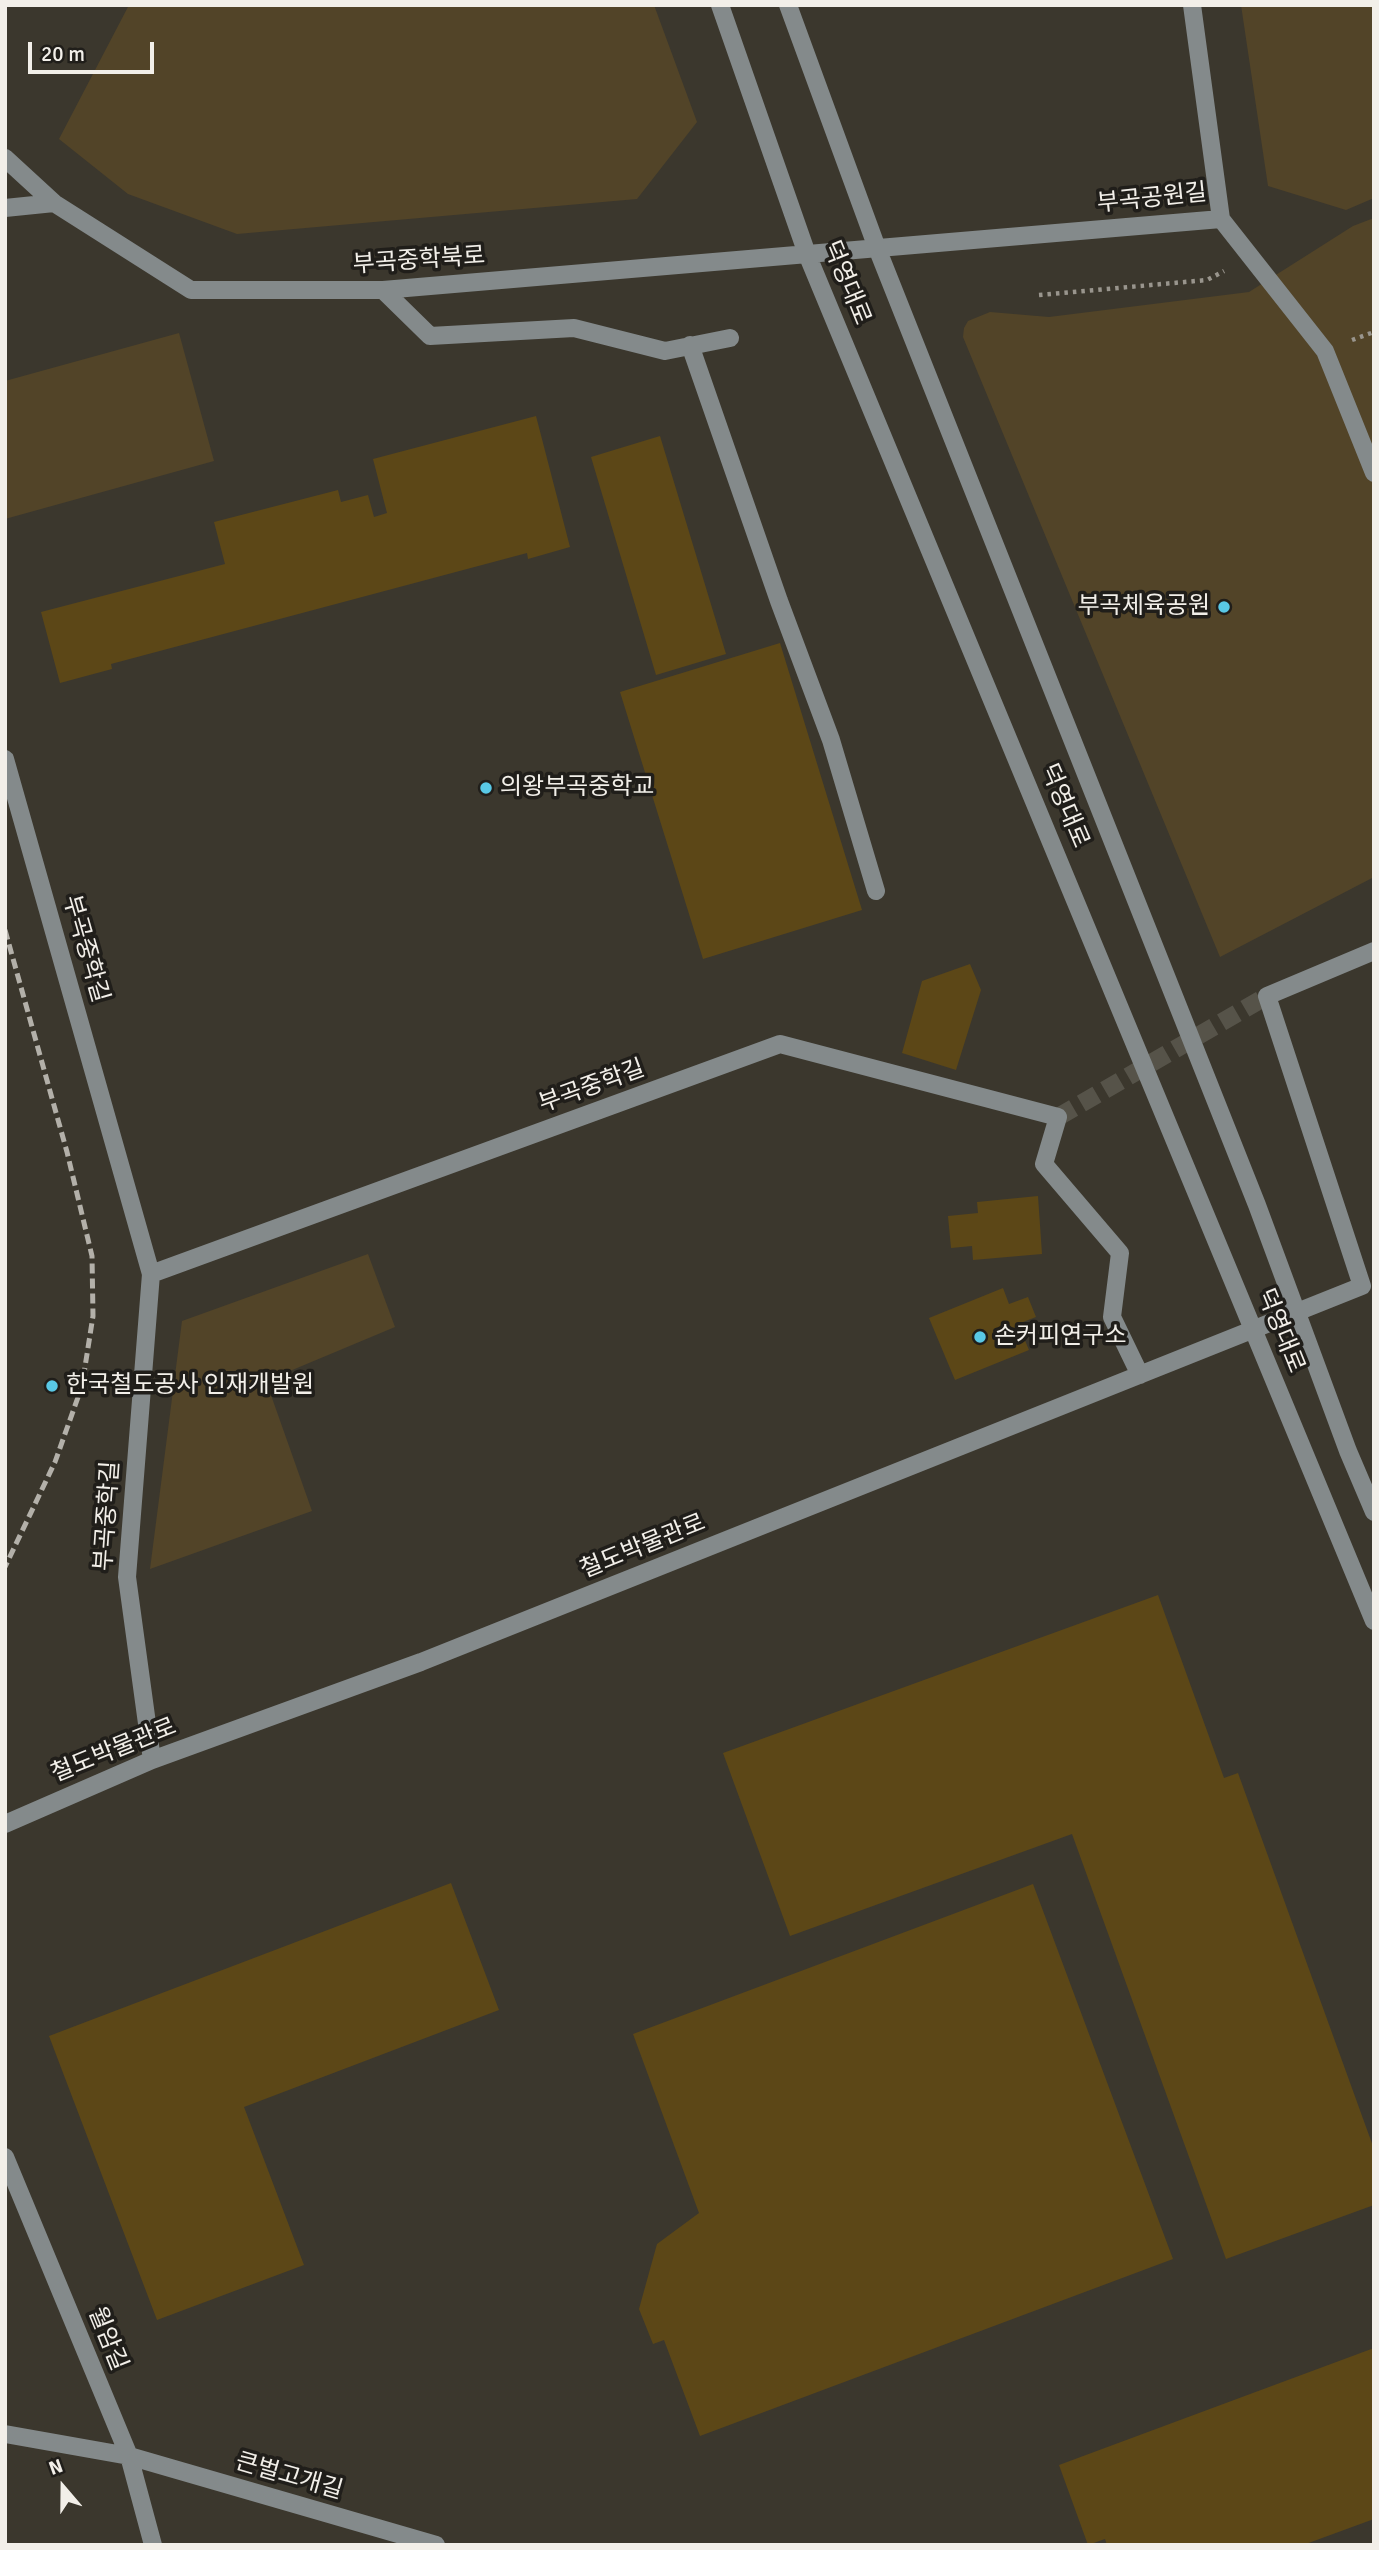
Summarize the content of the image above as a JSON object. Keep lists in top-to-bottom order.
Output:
{
  "streets": {
    "street": [
      "부곡공원길",
      "부곡중학북로",
      "덕영대로",
      "부곡중학길",
      "철도박물관로",
      "월암길",
      "큰벌고개길"
    ]
  },
  "crossings": [
    ["부곡공원길", "부곡중학북로"],
    ["부곡공원길", "덕영대로"],
    ["부곡중학북로", "덕영대로"],
    ["덕영대로", "철도박물관로"],
    ["부곡중학길", "철도박물관로"],
    ["월암길", "큰벌고개길"]
  ],
  "places": [
    "부곡체육공원",
    "의왕부곡중학교",
    "손커피연구소",
    "한국철도공사 인재개발원"
  ],
  "scale_bar": "20 m",
  "north": "top"
}
